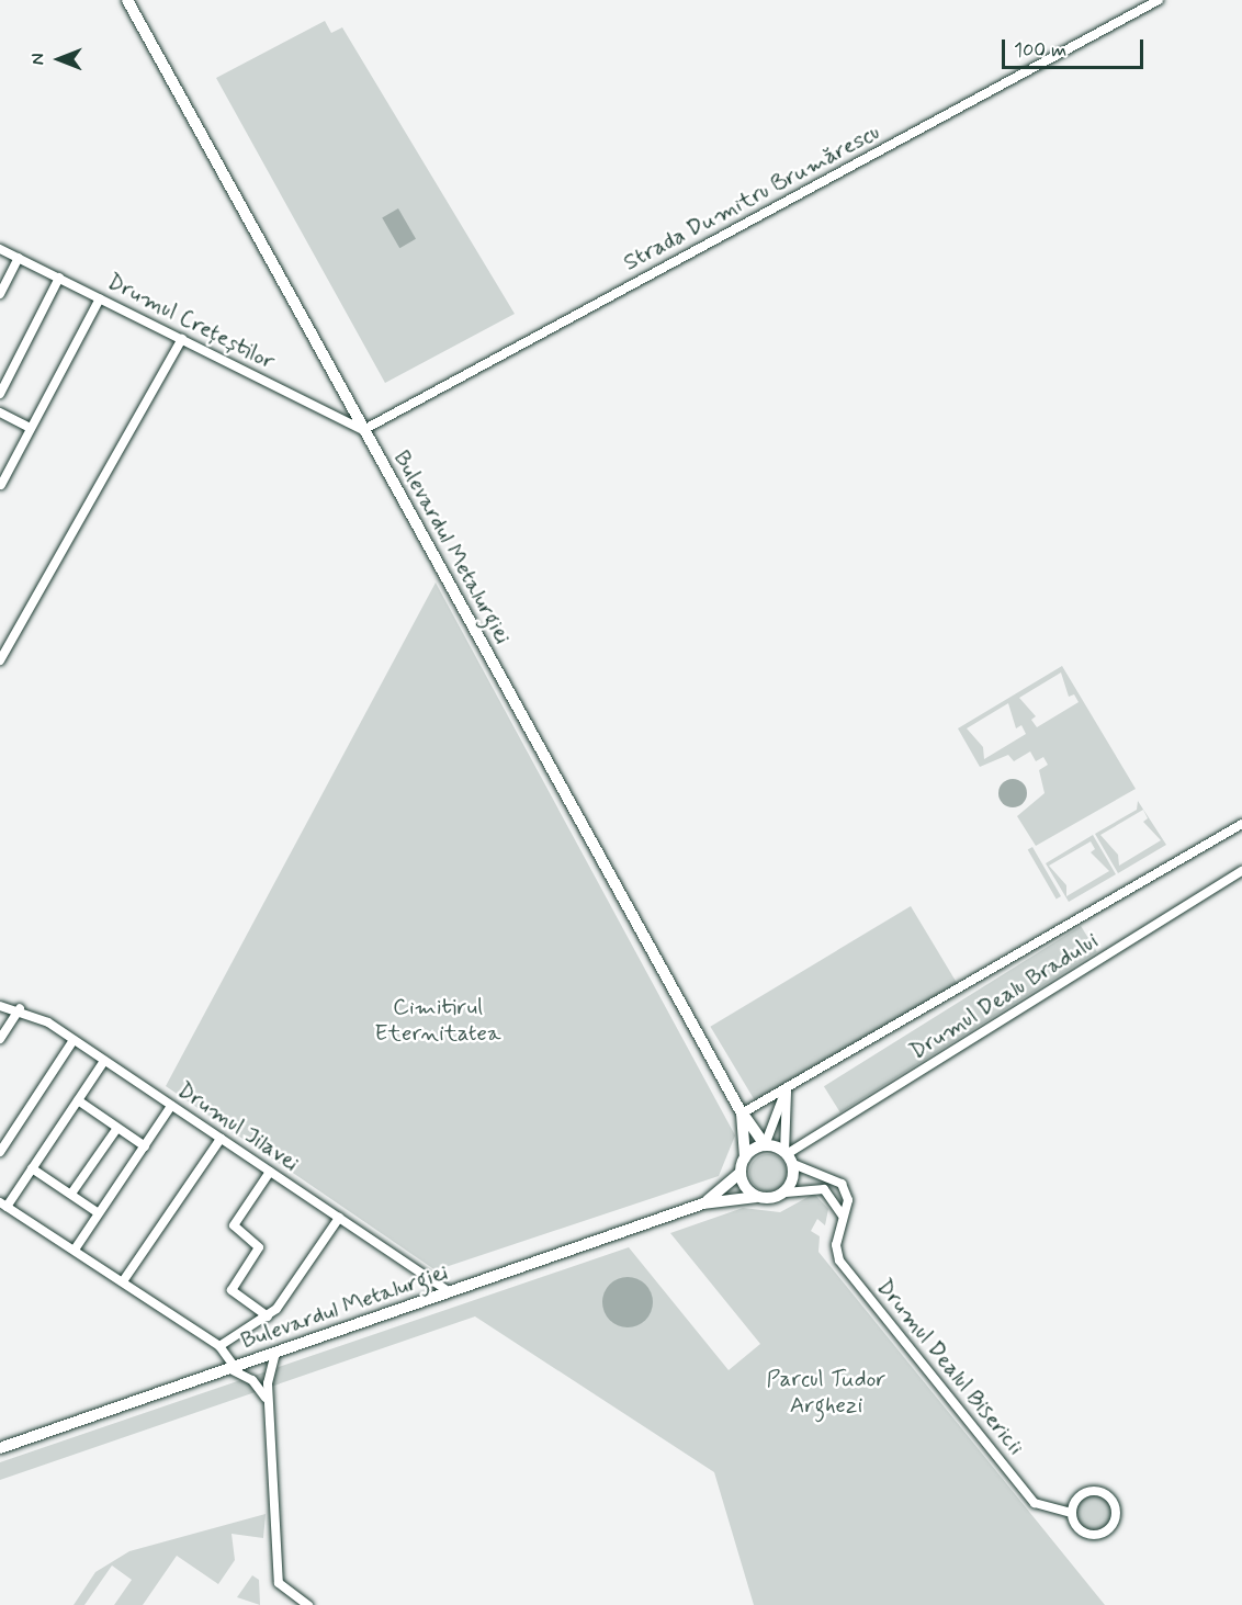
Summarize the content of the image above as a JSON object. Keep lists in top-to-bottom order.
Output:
{
  "streets": {
    "main road": ["Bulevardul Metalurgiei"],
    "street": [
      "Strada Dumitru Brumărescu",
      "Drumul Crețeștilor",
      "Drumul Dealu Bradului",
      "Drumul Jilavei",
      "Drumul Dealul Bisericii"
    ]
  },
  "crossings": [
    ["Strada Dumitru Brumărescu", "Drumul Crețeștilor"],
    ["Strada Dumitru Brumărescu", "Bulevardul Metalurgiei"],
    ["Drumul Crețeștilor", "Bulevardul Metalurgiei"],
    ["Bulevardul Metalurgiei", "Drumul Dealu Bradului"],
    ["Bulevardul Metalurgiei", "Drumul Jilavei"],
    ["Bulevardul Metalurgiei", "Drumul Dealul Bisericii"],
    ["Drumul Dealu Bradului", "Drumul Dealul Bisericii"]
  ],
  "parks": ["Cimitirul Eternitatea", "Parcul Tudor Arghezi"],
  "scale_bar": "100 m",
  "north": "left"
}
